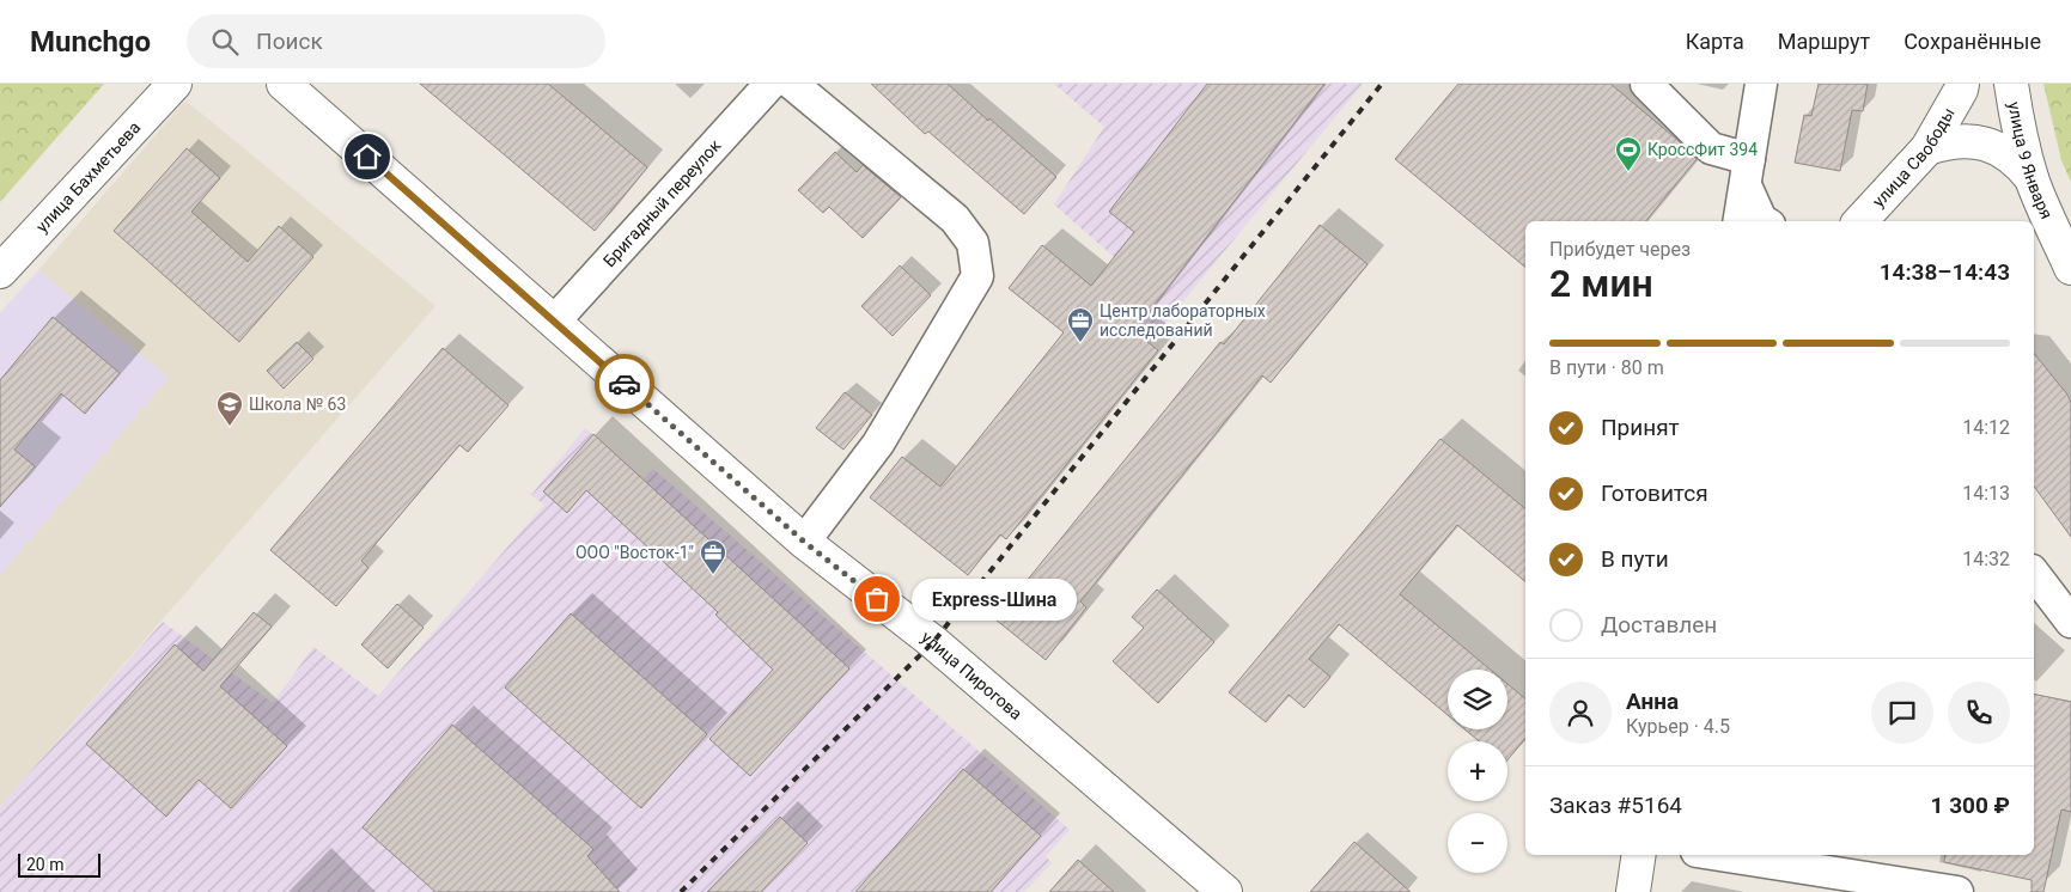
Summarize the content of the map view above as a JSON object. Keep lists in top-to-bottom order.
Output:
{
  "streets": {
    "street": [
      "улица Свободы",
      "улица 9 Января",
      "улица Бахметьева",
      "Бригадный переулок",
      "улица Пирогова"
    ]
  },
  "crossings": [
    ["Бригадный переулок", "улица Пирогова"]
  ],
  "places": {
    "sports": ["КроссФит 394"],
    "office": ["Центр лабораторных исследований", "ООО \"Восток-1\""],
    "school or university": ["Школа № 63"],
    "other": ["Express-Шина"]
  },
  "scale_bar": "20 m",
  "page": {
    "header": "Munchgo",
    "search": "Поиск",
    "nav": ["Карта", "Маршрут", "Сохранённые"],
    "heading": ["2 мин", "Прибудет через", "14:38–14:43"],
    "panel": [
      "Анна",
      "Курьер · 4.5",
      "Заказ #5164",
      "1 300 ₽"
    ],
    "bar": "В пути · 80 m",
    "list": [
      ["Принят", "14:12"],
      ["Готовится", "14:13"],
      ["В пути", "14:32"],
      "Доставлен"
    ],
    "bubble": "Express-Шина",
    "map_buttons": ["+", "−"],
    "scale": "20 m"
  }
}
